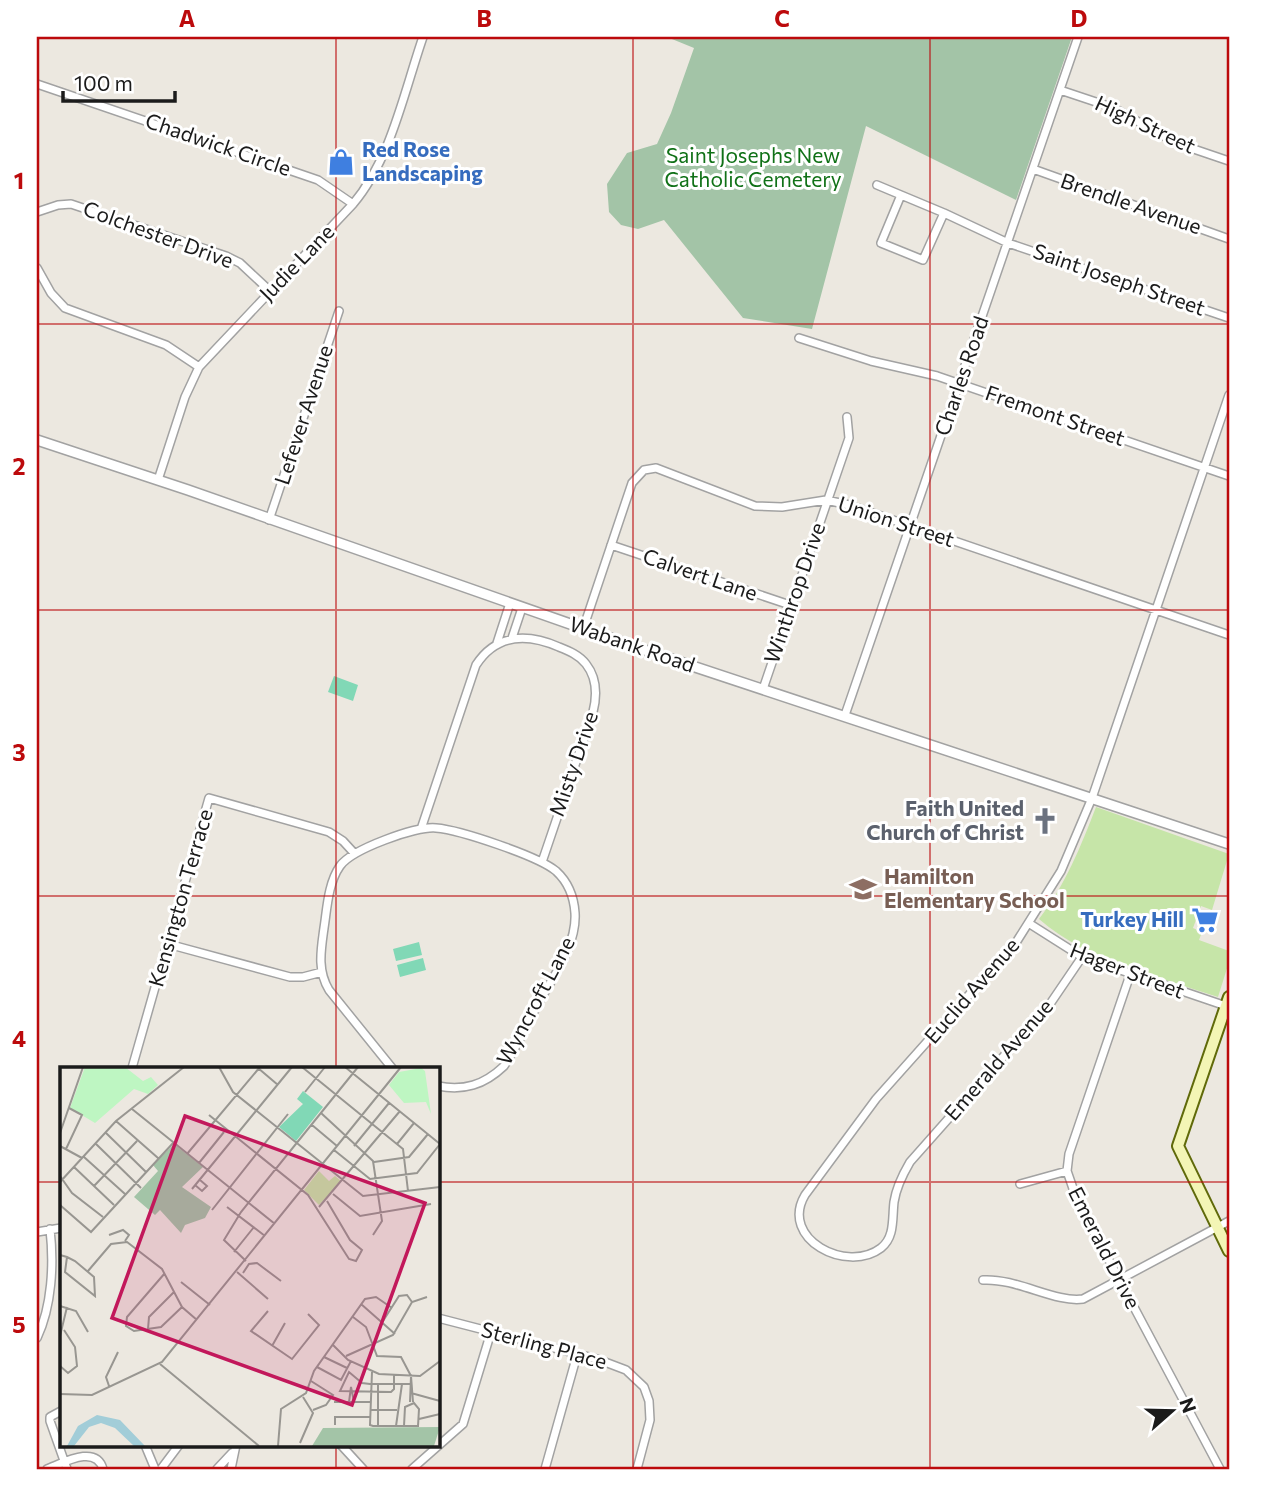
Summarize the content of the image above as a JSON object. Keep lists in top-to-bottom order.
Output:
{
  "streets": {
    "street": [
      "High Street",
      "Chadwick Circle",
      "Brendle Avenue",
      "Colchester Drive",
      "Judie Lane",
      "Saint Joseph Street",
      "Charles Road",
      "Lefever Avenue",
      "Fremont Street",
      "Union Street",
      "Calvert Lane",
      "Winthrop Drive",
      "Wabank Road",
      "Misty Drive",
      "Kensington Terrace",
      "Hager Street",
      "Euclid Avenue",
      "Wyncroft Lane",
      "Emerald Avenue",
      "Emerald Drive",
      "Sterling Place"
    ]
  },
  "crossings": [
    ["High Street", "Charles Road"],
    ["Chadwick Circle", "Judie Lane"],
    ["Brendle Avenue", "Charles Road"],
    ["Colchester Drive", "Judie Lane"],
    ["Judie Lane", "Wabank Road"],
    ["Saint Joseph Street", "Charles Road"],
    ["Charles Road", "Fremont Street"],
    ["Charles Road", "Union Street"],
    ["Charles Road", "Wabank Road"],
    ["Lefever Avenue", "Wabank Road"],
    ["Fremont Street", "Euclid Avenue"],
    ["Union Street", "Calvert Lane"],
    ["Union Street", "Winthrop Drive"],
    ["Union Street", "Wabank Road"],
    ["Union Street", "Euclid Avenue"],
    ["Calvert Lane", "Winthrop Drive"],
    ["Winthrop Drive", "Wabank Road"],
    ["Wabank Road", "Euclid Avenue"],
    ["Misty Drive", "Wyncroft Lane"],
    ["Kensington Terrace", "Wyncroft Lane"],
    ["Hager Street", "Euclid Avenue"],
    ["Hager Street", "Emerald Avenue"],
    ["Hager Street", "Emerald Drive"],
    ["Euclid Avenue", "Emerald Avenue"]
  ],
  "parks": ["Saint Josephs New Catholic Cemetery"],
  "places": {
    "shop": ["Red Rose Landscaping"],
    "church": ["Faith United Church of Christ"],
    "school or university": ["Hamilton Elementary School"],
    "supermarket": ["Turkey Hill"]
  },
  "scale_bar": "100 m",
  "north": "right",
  "grid": {
    "columns": [
      "A",
      "B",
      "C",
      "D"
    ],
    "rows": [
      "1",
      "2",
      "3",
      "4",
      "5"
    ]
  }
}
